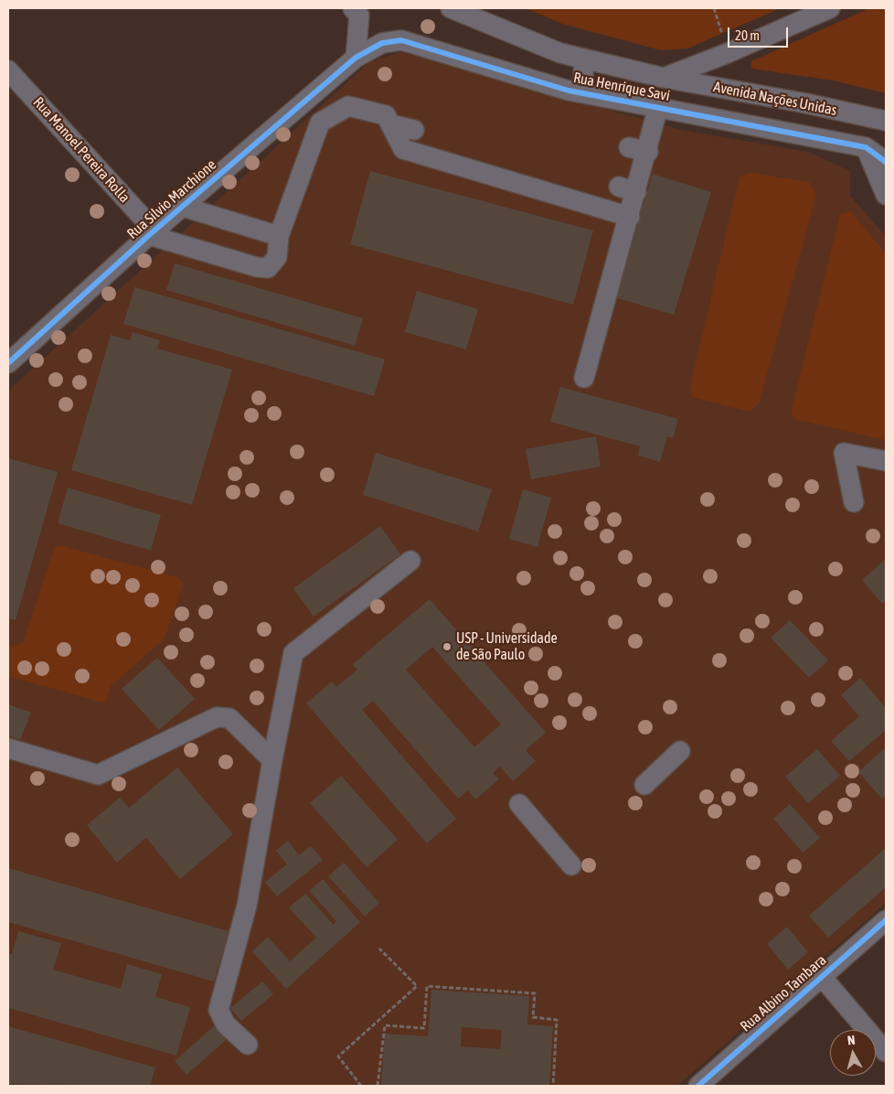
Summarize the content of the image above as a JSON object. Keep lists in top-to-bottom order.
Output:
{
  "streets": {
    "street": [
      "Rua Henrique Savi",
      "Avenida Nações Unidas",
      "Rua Manoel Pereira Rolla",
      "Rua Silvio Marchione",
      "Rua Albino Tambara"
    ]
  },
  "crossings": [
    ["Rua Henrique Savi", "Rua Silvio Marchione"],
    ["Rua Manoel Pereira Rolla", "Rua Silvio Marchione"]
  ],
  "places": ["USP - Universidade de São Paulo"],
  "scale_bar": "20 m",
  "north": "top"
}
